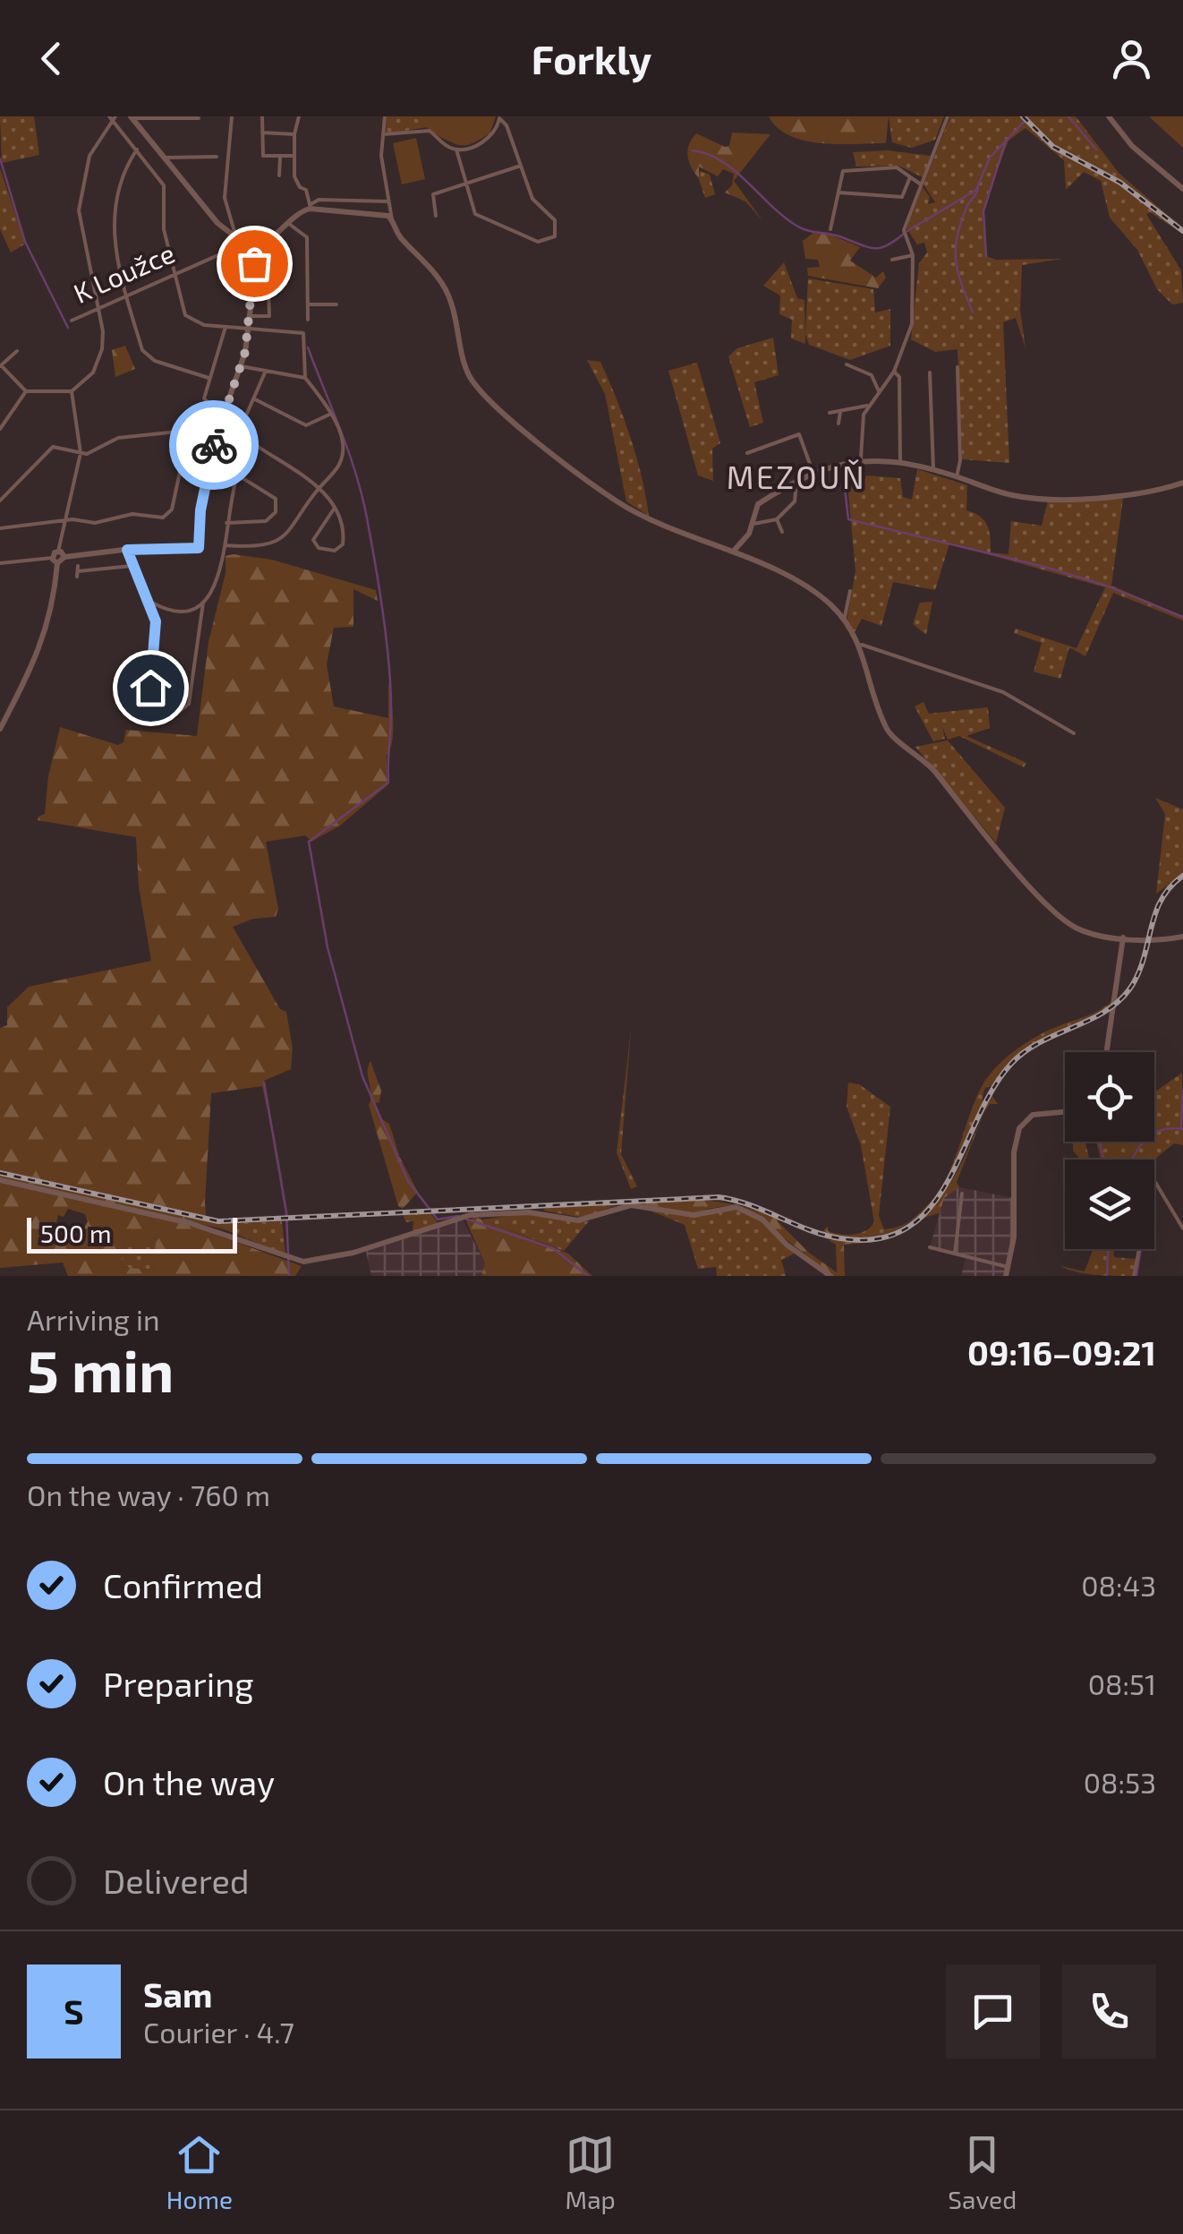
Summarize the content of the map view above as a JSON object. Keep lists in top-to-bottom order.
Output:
{
  "streets": {
    "street": ["K Loužce"]
  },
  "districts": ["MEZOUŇ"],
  "scale_bar": "500 m",
  "page": {
    "header": "Forkly",
    "scale": "500 m",
    "heading": ["5 min", "Arriving in", "09:16–09:21"],
    "panel": ["Sam", "Courier · 4.7"],
    "bar": "On the way · 760 m",
    "list": [
      ["Confirmed", "08:43"],
      ["Preparing", "08:51"],
      ["On the way", "08:53"],
      "Delivered"
    ],
    "round": "S",
    "tabs": ["Home", "Map", "Saved"]
  }
}
